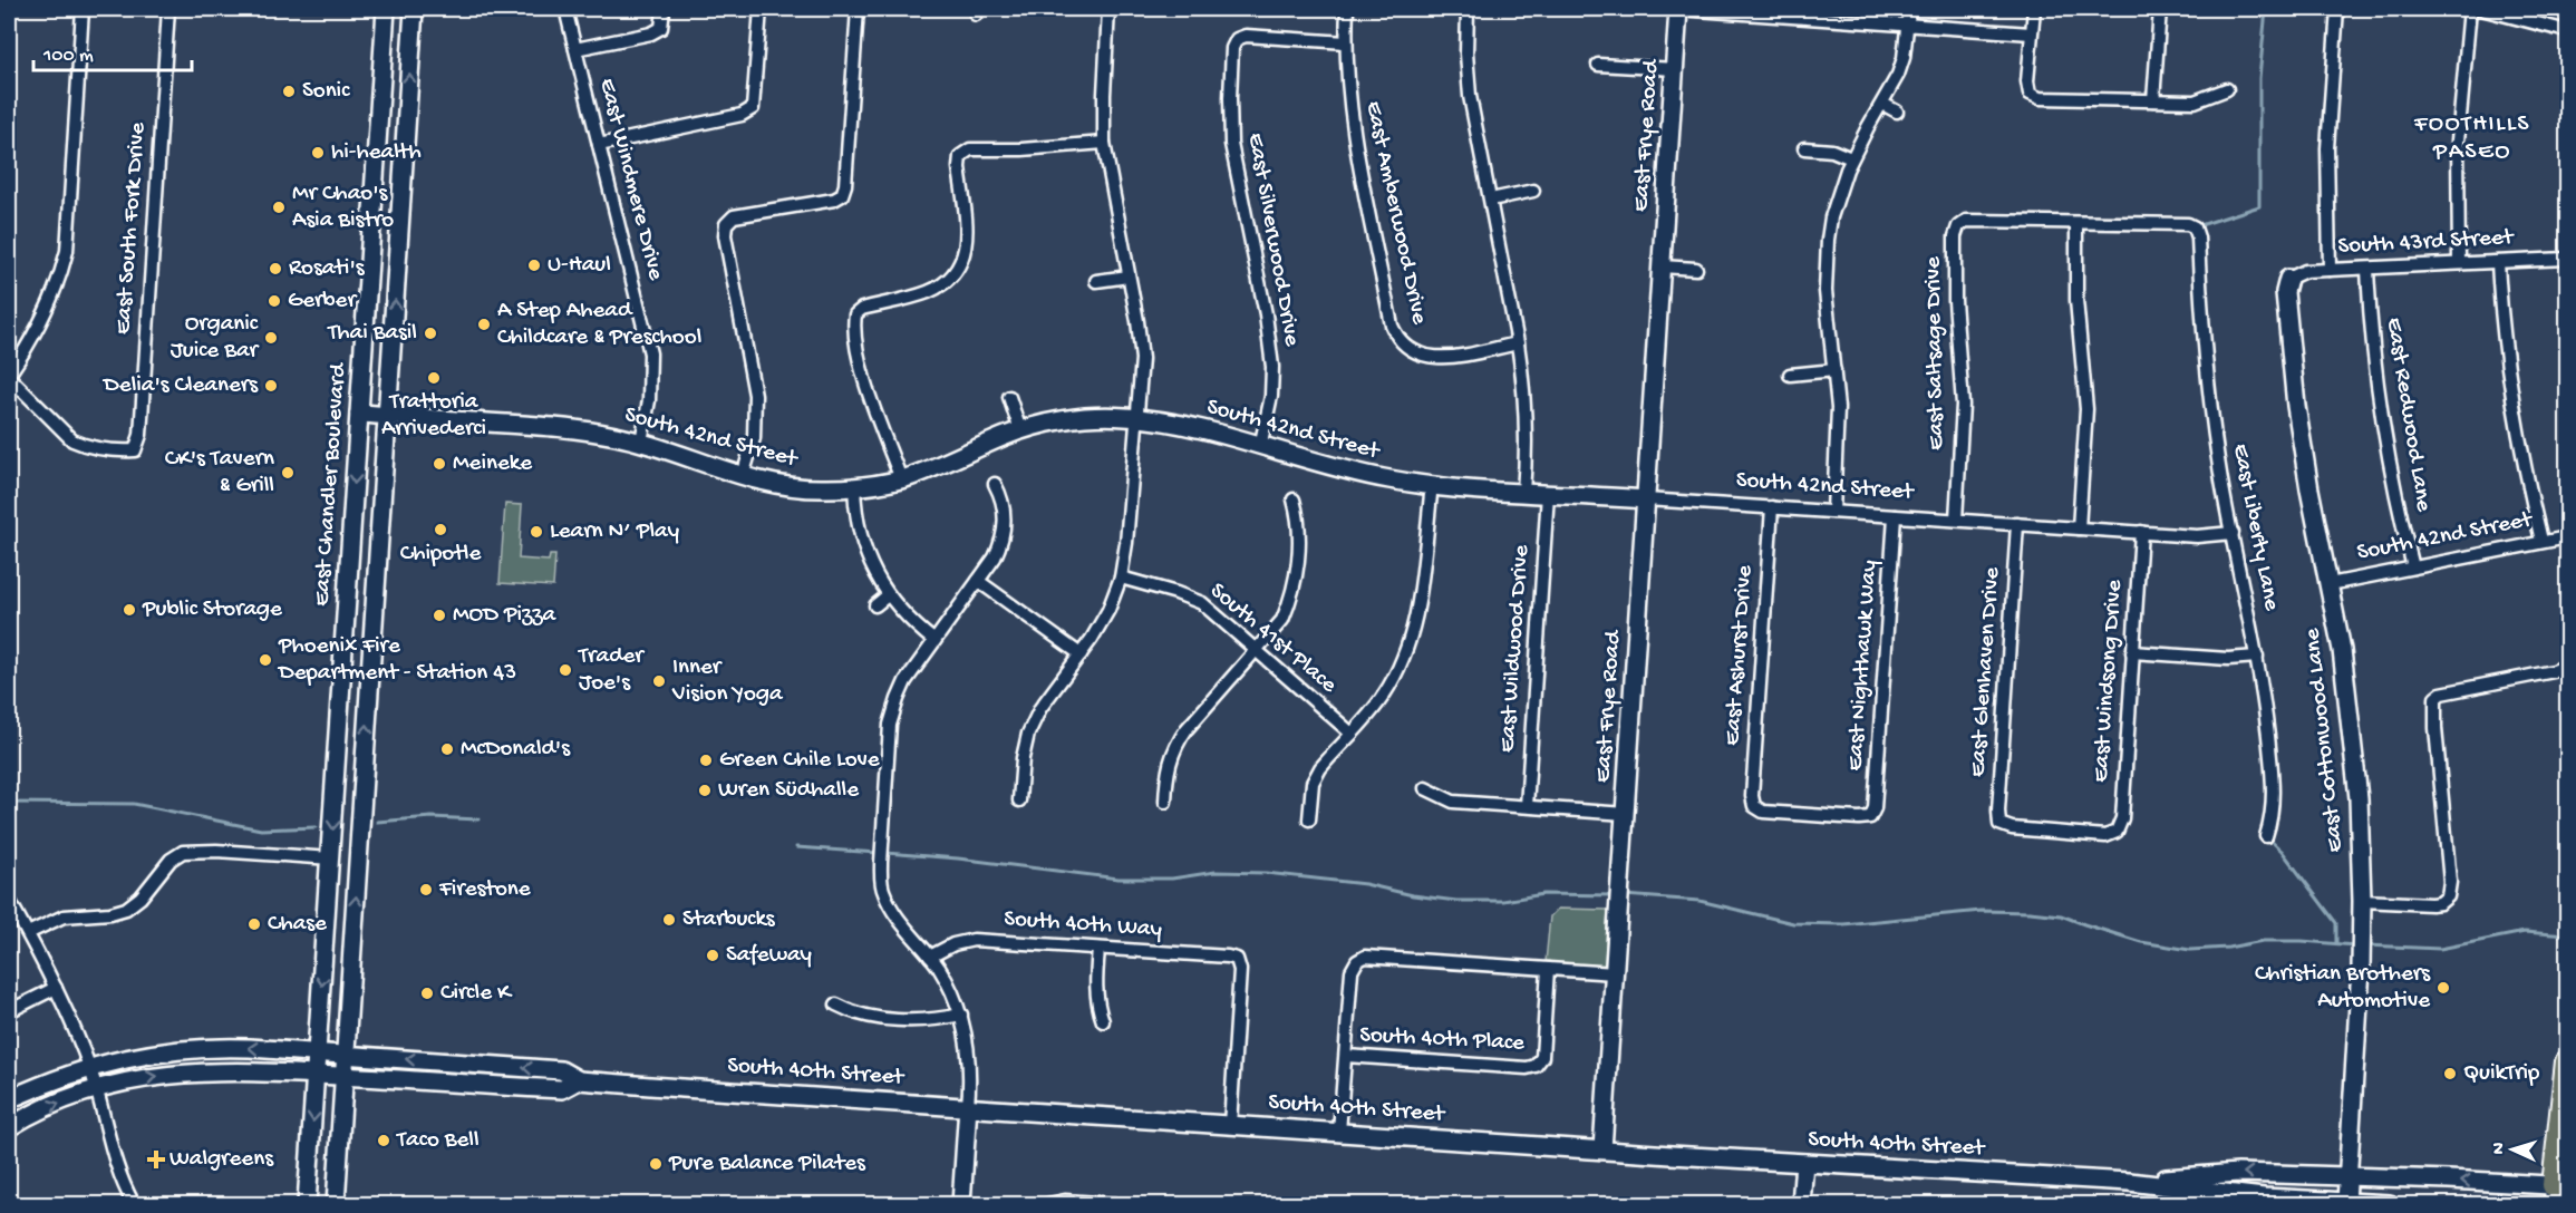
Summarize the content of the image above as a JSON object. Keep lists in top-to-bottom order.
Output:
{
  "streets": {
    "main road": [
      "East Frye Road",
      "South 42nd Street",
      "East Chandler Boulevard",
      "East Cottonwood Lane",
      "South 40th Street"
    ],
    "street": [
      "East Windmere Drive",
      "East Amberwood Drive",
      "East South Fork Drive",
      "East Silverwood Drive",
      "South 43rd Street",
      "East Saltsage Drive",
      "East Redwood Lane",
      "East Liberty Lane",
      "South 41st Place",
      "East Wildwood Drive",
      "East Ashurst Drive",
      "East Nighthawk Way",
      "East Glenhaven Drive",
      "East Windsong Drive",
      "South 40th Way",
      "South 40th Place"
    ]
  },
  "crossings": [
    ["East Frye Road", "South 42nd Street"],
    ["East Frye Road", "South 40th Street"],
    ["East Windmere Drive", "South 42nd Street"],
    ["East Amberwood Drive", "East Silverwood Drive"],
    ["East Silverwood Drive", "South 42nd Street"],
    ["South 43rd Street", "East Redwood Lane"],
    ["South 43rd Street", "East Cottonwood Lane"],
    ["East Saltsage Drive", "South 42nd Street"],
    ["East Saltsage Drive", "East Liberty Lane"],
    ["East Redwood Lane", "South 42nd Street"],
    ["South 42nd Street", "East Chandler Boulevard"],
    ["South 42nd Street", "East Liberty Lane"],
    ["South 42nd Street", "East Wildwood Drive"],
    ["South 42nd Street", "East Ashurst Drive"],
    ["South 42nd Street", "East Nighthawk Way"],
    ["South 42nd Street", "East Glenhaven Drive"],
    ["South 42nd Street", "East Windsong Drive"],
    ["South 42nd Street", "East Cottonwood Lane"],
    ["East Chandler Boulevard", "South 40th Street"],
    ["East Ashurst Drive", "East Nighthawk Way"],
    ["East Glenhaven Drive", "East Windsong Drive"],
    ["East Cottonwood Lane", "South 40th Street"],
    ["South 40th Way", "South 40th Street"]
  ],
  "districts": ["FOOTHILLS PASEO"],
  "places": {
    "other": [
      "Sonic",
      "hi-health",
      "Mr Chao's Asia Bistro",
      "U-Haul",
      "Rosati's",
      "Gerber",
      "A Step Ahead Childcare & Preschool",
      "Thai Basil",
      "Organic Juice Bar",
      "Trattoria Arrivederci",
      "Delia's Cleaners",
      "Meineke",
      "CK's Tavern & Grill",
      "Chipotle",
      "Learn N’ Play",
      "Public Storage",
      "MOD Pizza",
      "Phoenix Fire Department - Station 43",
      "Trader Joe's",
      "Inner Vision Yoga",
      "McDonald's",
      "Green Chile Love",
      "Wren Südhalle",
      "Firestone",
      "Starbucks",
      "Chase",
      "Safeway",
      "Christian Brothers Automotive",
      "Circle K",
      "QuikTrip",
      "Taco Bell",
      "Pure Balance Pilates"
    ],
    "health": ["Walgreens"]
  },
  "scale_bar": "100 m",
  "north": "left"
}
